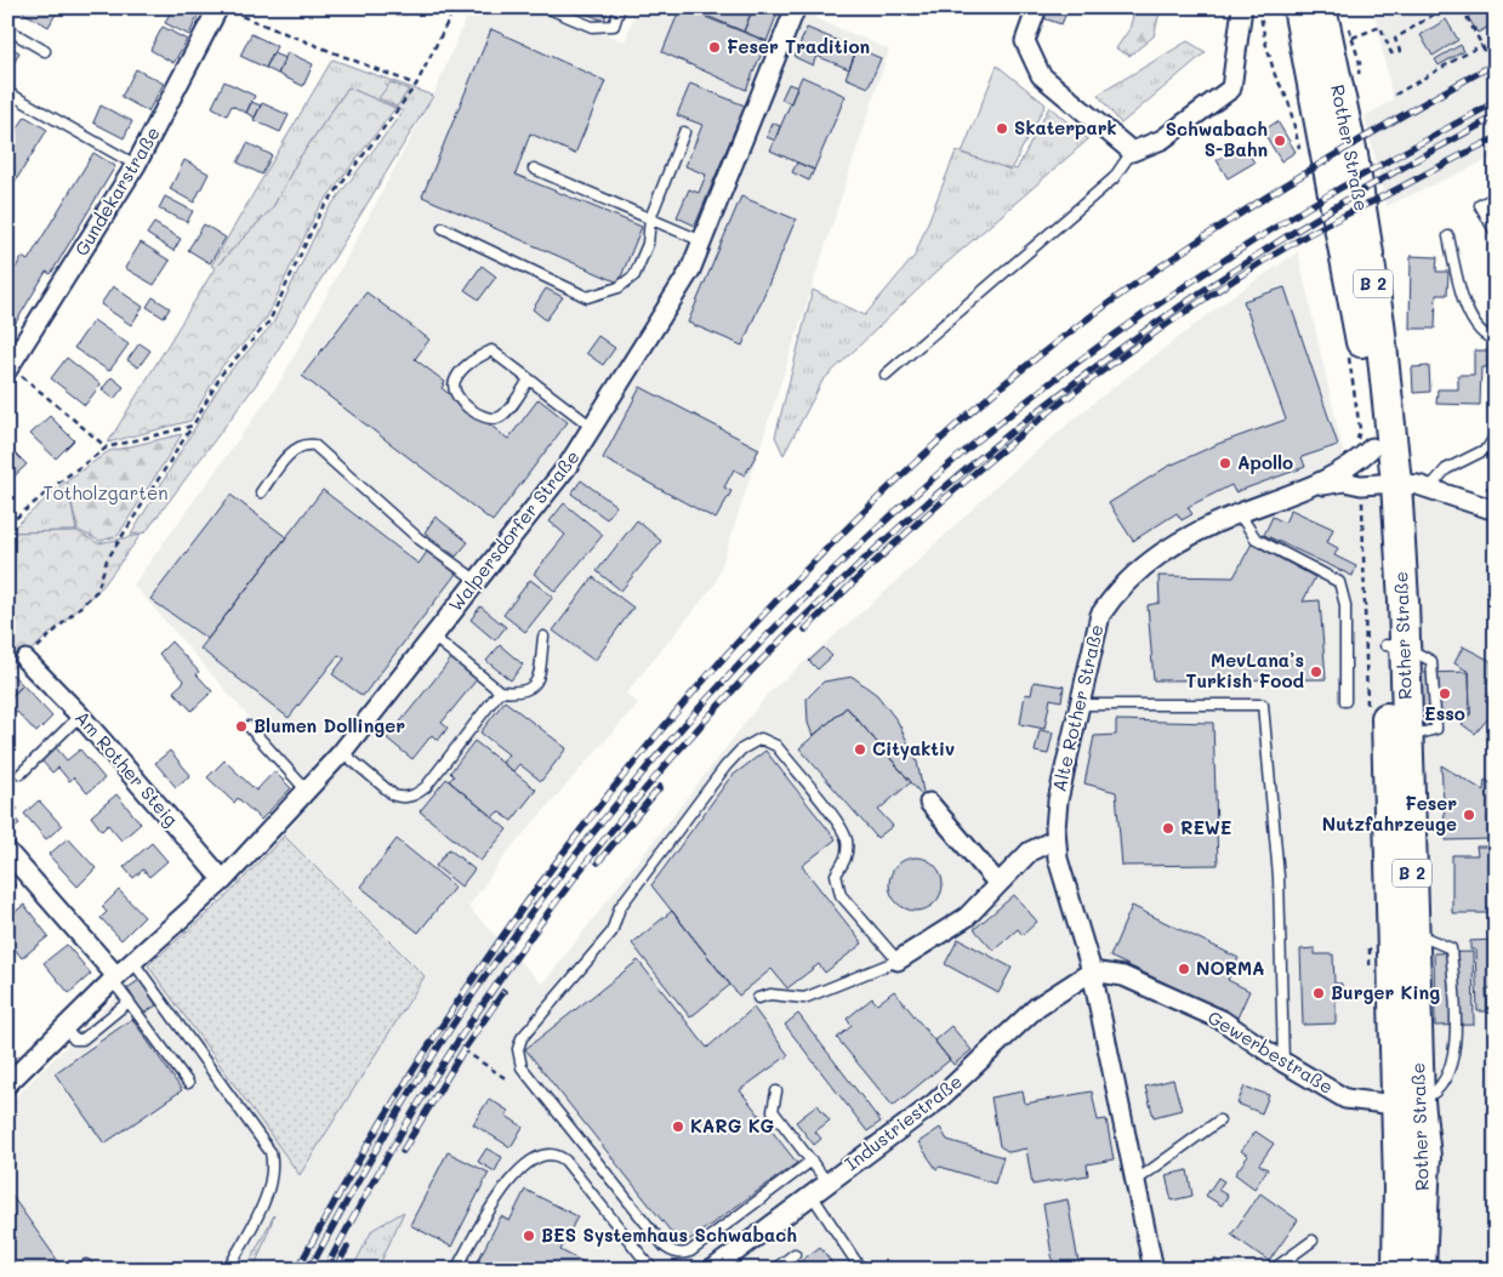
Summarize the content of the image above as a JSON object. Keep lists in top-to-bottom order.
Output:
{
  "streets": {
    "main road": ["Rother Straße", "B 2"],
    "street": [
      "Gundekarstraße",
      "Walpersdorfer Straße",
      "Alte Rother Straße",
      "Am Rother Steig",
      "Gewerbestraße",
      "Industriestraße"
    ]
  },
  "crossings": [
    ["Rother Straße", "Alte Rother Straße"],
    ["Rother Straße", "Gewerbestraße"],
    ["Walpersdorfer Straße", "Am Rother Steig"],
    ["Alte Rother Straße", "Gewerbestraße"],
    ["Alte Rother Straße", "Industriestraße"],
    ["Gewerbestraße", "Industriestraße"]
  ],
  "parks": ["Totholzgarten"],
  "places": [
    "Feser Tradition",
    "Skaterpark",
    "Schwabach S-Bahn",
    "Apollo",
    "MevLana’s Turkish Food",
    "Esso",
    "Blumen Dollinger",
    "Cityaktiv",
    "Feser Nutzfahrzeuge",
    "REWE",
    "NORMA",
    "Burger King",
    "KARG KG",
    "BES Systemhaus Schwabach"
  ]
}
